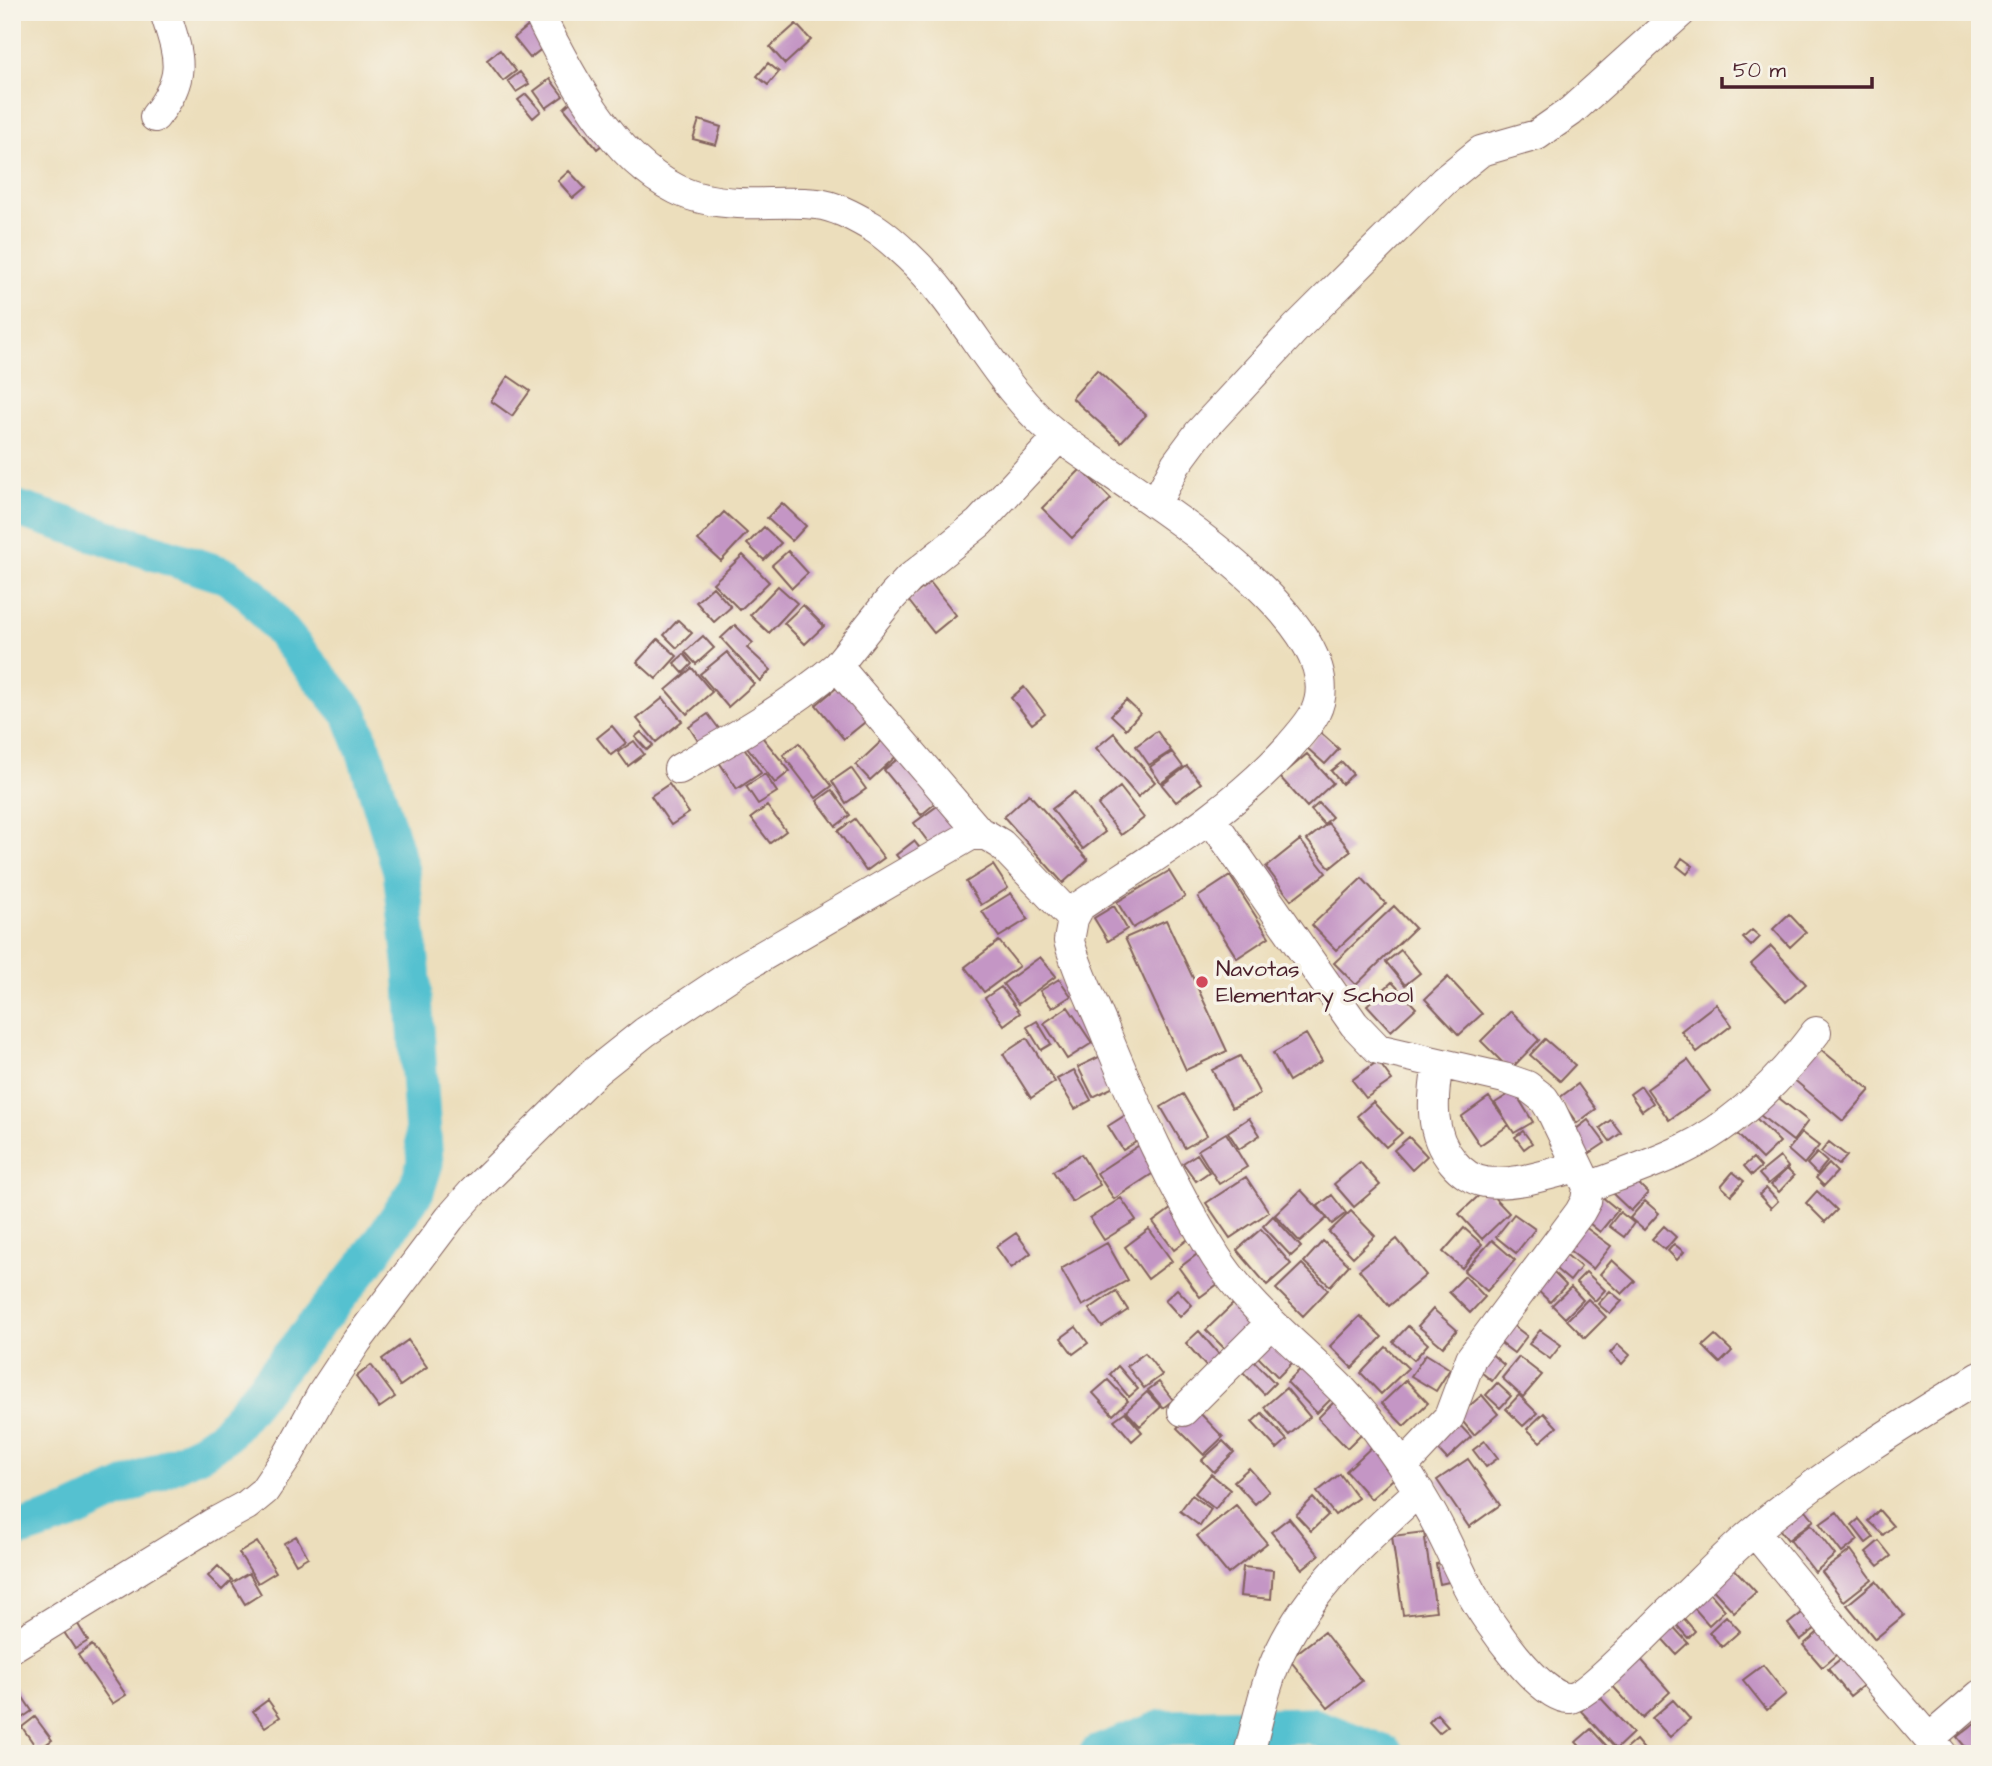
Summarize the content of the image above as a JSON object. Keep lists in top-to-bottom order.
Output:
{
  "places": ["Navotas Elementary School"],
  "scale_bar": "50 m"
}
